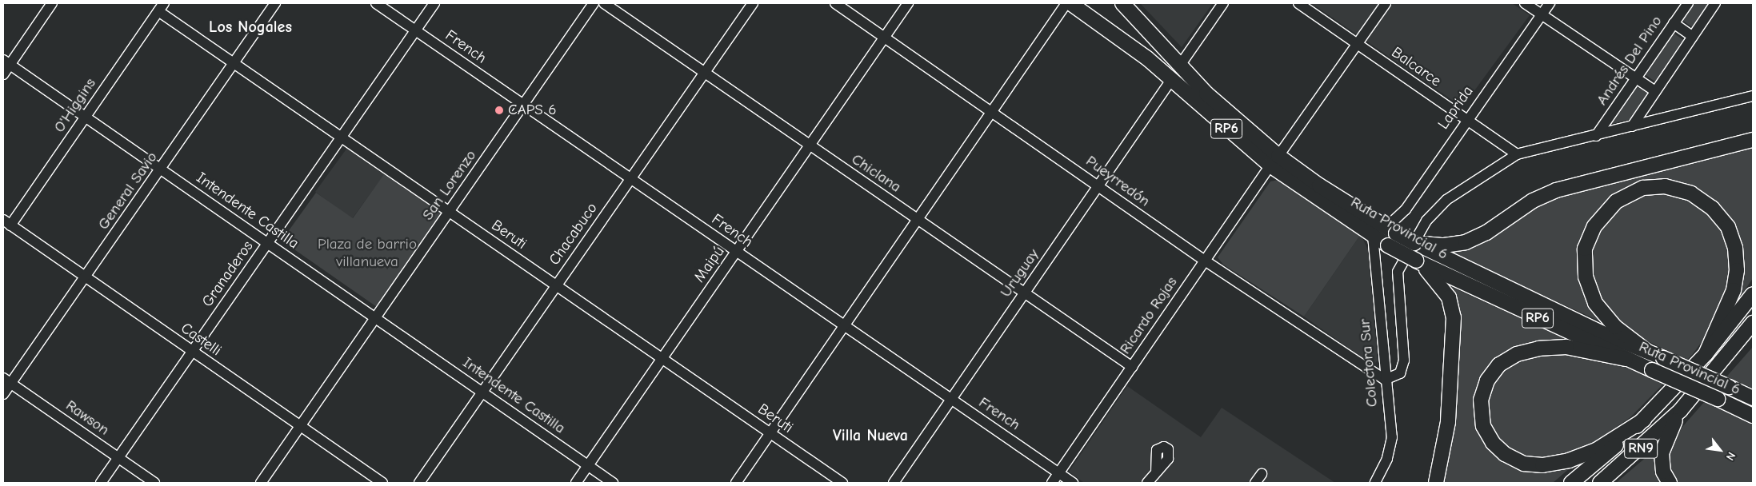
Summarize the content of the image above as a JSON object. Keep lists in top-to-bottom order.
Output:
{
  "streets": {
    "highway": ["RP6", "Ruta Provincial 6", "RN9"],
    "street": [
      "French",
      "Andrés Del Pino",
      "Balcarce",
      "O'Higgins",
      "Laprida",
      "Chiclana",
      "Pueyrredón",
      "San Lorenzo",
      "General Savio",
      "Intendente Castilla",
      "Chacabuco",
      "Beruti",
      "Maipú",
      "Uruguay",
      "Granaderos",
      "Ricardo Rojas",
      "Castelli",
      "Colectora Sur",
      "Rawson"
    ]
  },
  "crossings": [
    ["French", "San Lorenzo"],
    ["French", "Chacabuco"],
    ["French", "Maipú"],
    ["French", "Uruguay"],
    ["French", "Granaderos"],
    ["French", "Ricardo Rojas"],
    ["Balcarce", "Laprida"],
    ["Balcarce", "Ricardo Rojas"],
    ["O'Higgins", "Intendente Castilla"],
    ["O'Higgins", "Beruti"],
    ["O'Higgins", "Castelli"],
    ["Laprida", "Ruta Provincial 6"],
    ["Chiclana", "Chacabuco"],
    ["Chiclana", "Maipú"],
    ["Chiclana", "Uruguay"],
    ["Chiclana", "Ricardo Rojas"],
    ["Pueyrredón", "Maipú"],
    ["Pueyrredón", "Uruguay"],
    ["Pueyrredón", "Ricardo Rojas"],
    ["Pueyrredón", "Colectora Sur"],
    ["San Lorenzo", "Intendente Castilla"],
    ["San Lorenzo", "Beruti"],
    ["San Lorenzo", "Castelli"],
    ["General Savio", "Intendente Castilla"],
    ["General Savio", "Beruti"],
    ["General Savio", "Castelli"],
    ["General Savio", "Rawson"],
    ["Intendente Castilla", "Chacabuco"],
    ["Intendente Castilla", "Maipú"],
    ["Intendente Castilla", "Granaderos"],
    ["Ruta Provincial 6", "Uruguay"],
    ["Ruta Provincial 6", "Ricardo Rojas"],
    ["Ruta Provincial 6", "Colectora Sur"],
    ["Chacabuco", "Beruti"],
    ["Beruti", "Maipú"],
    ["Beruti", "Granaderos"],
    ["Granaderos", "Castelli"],
    ["Granaderos", "Rawson"]
  ],
  "districts": ["Los Nogales", "Villa Nueva"],
  "parks": ["Plaza de barrio villanueva"],
  "places": ["CAPS 6"],
  "north": "bottom right"
}
